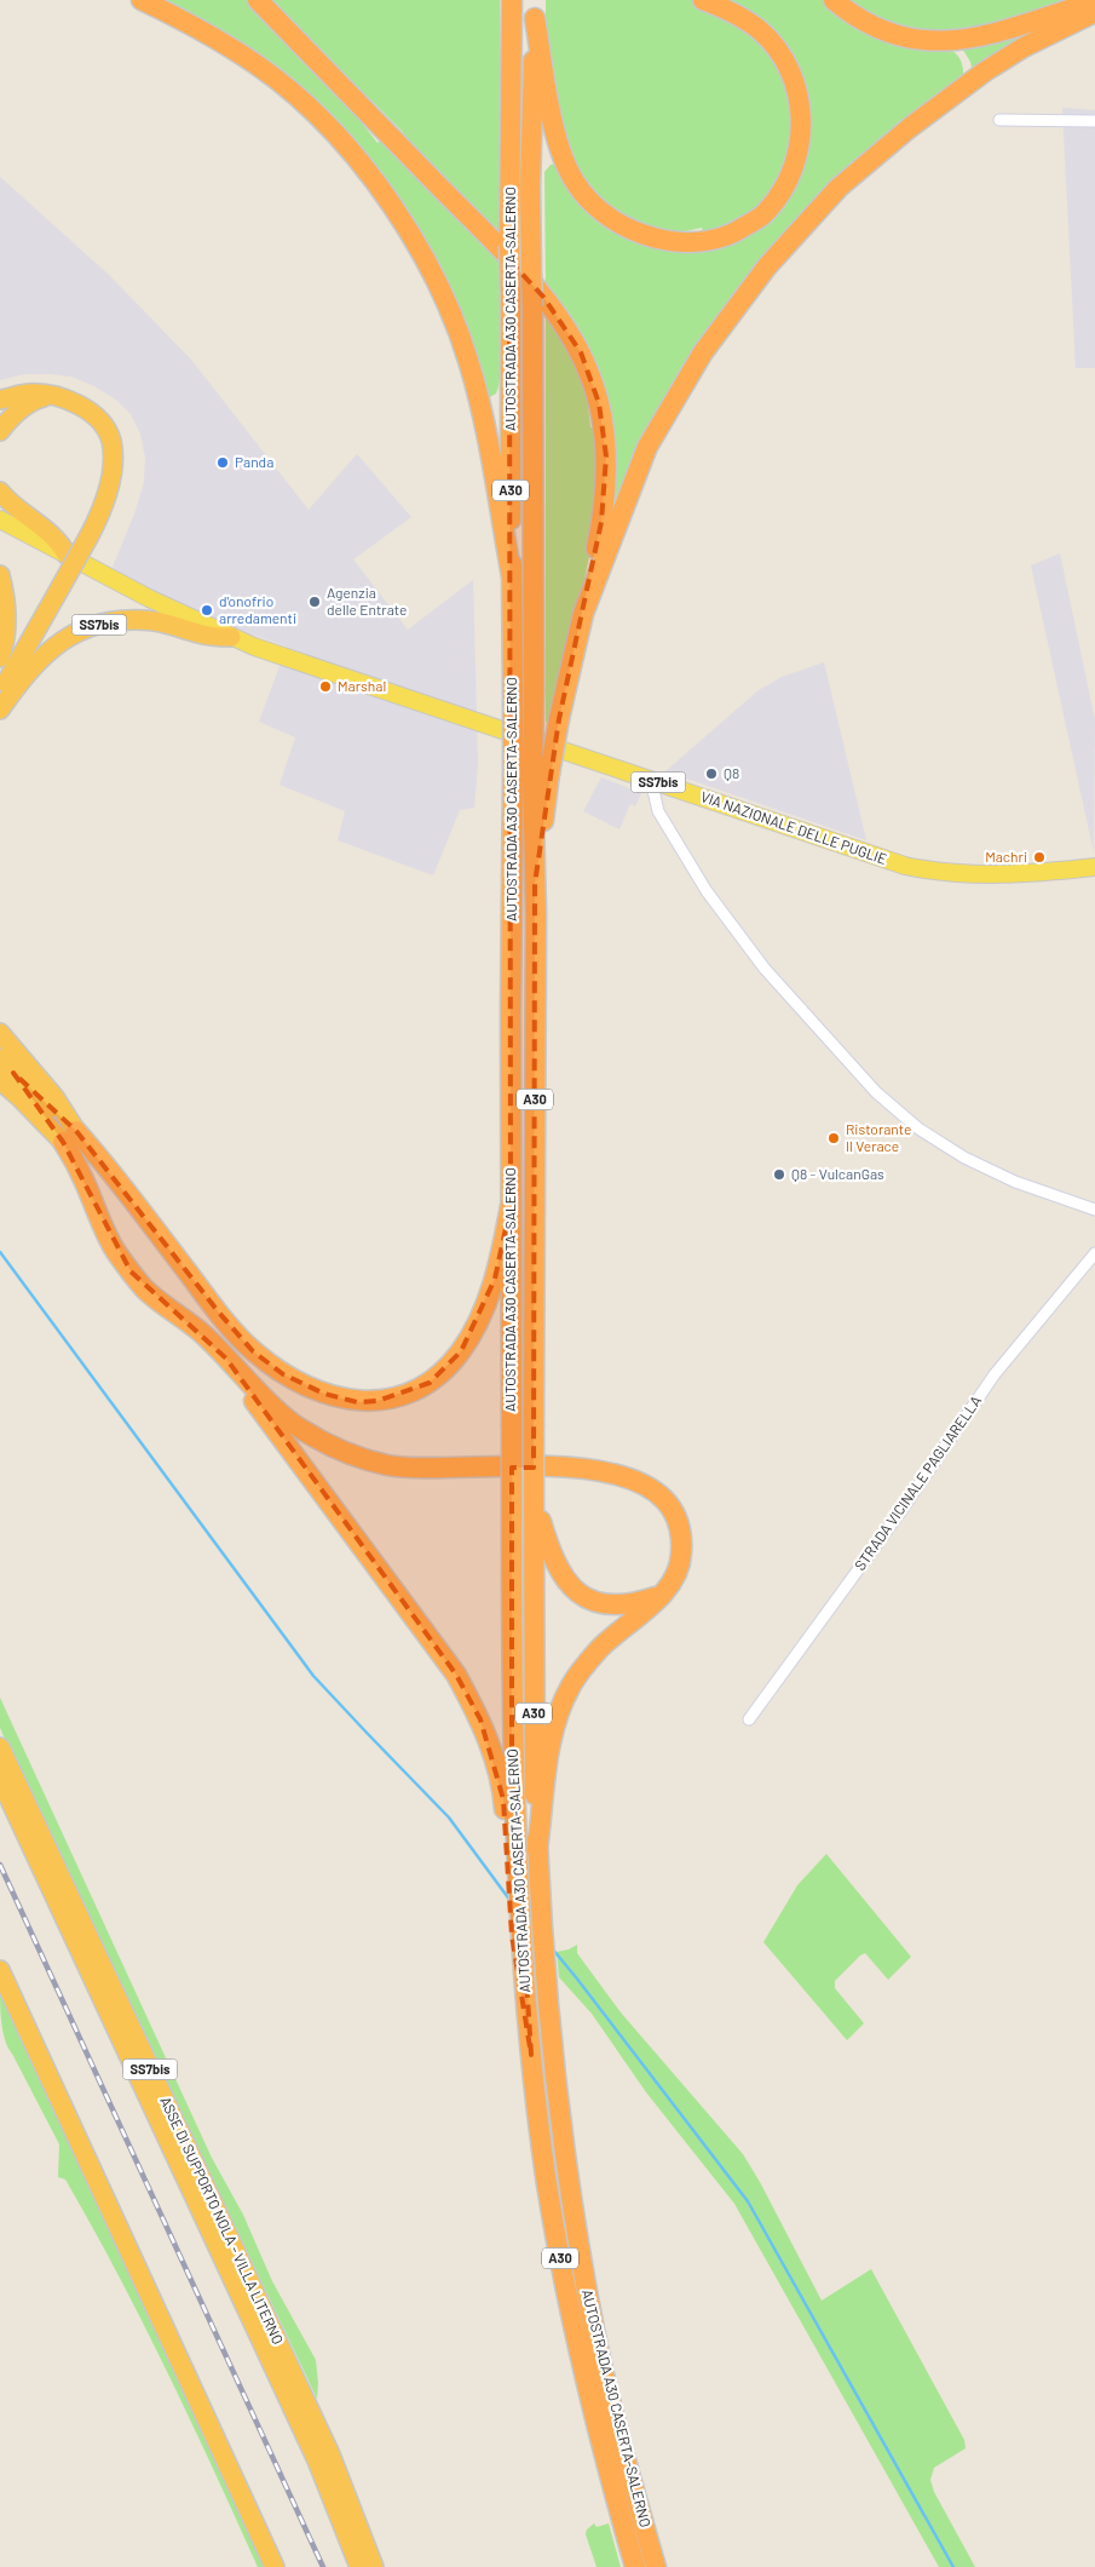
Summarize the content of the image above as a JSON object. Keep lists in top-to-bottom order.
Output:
{
  "streets": {
    "highway": [
      "AUTOSTRADA A30 CASERTA-SALERNO",
      "A30",
      "SS7bis",
      "ASSE DI SUPPORTO NOLA - VILLA LITERNO"
    ],
    "main road": ["VIA NAZIONALE DELLE PUGLIE"],
    "street": ["STRADA VICINALE PAGLIARELLA"]
  },
  "crossings": [
    ["SS7bis", "VIA NAZIONALE DELLE PUGLIE"]
  ],
  "places": [
    "Panda",
    "Agenzia delle Entrate",
    "d'onofrio arredamenti",
    "Marshal",
    "Q8",
    "Machri",
    "Ristorante Il Verace",
    "Q8 - VulcanGas"
  ]
}
